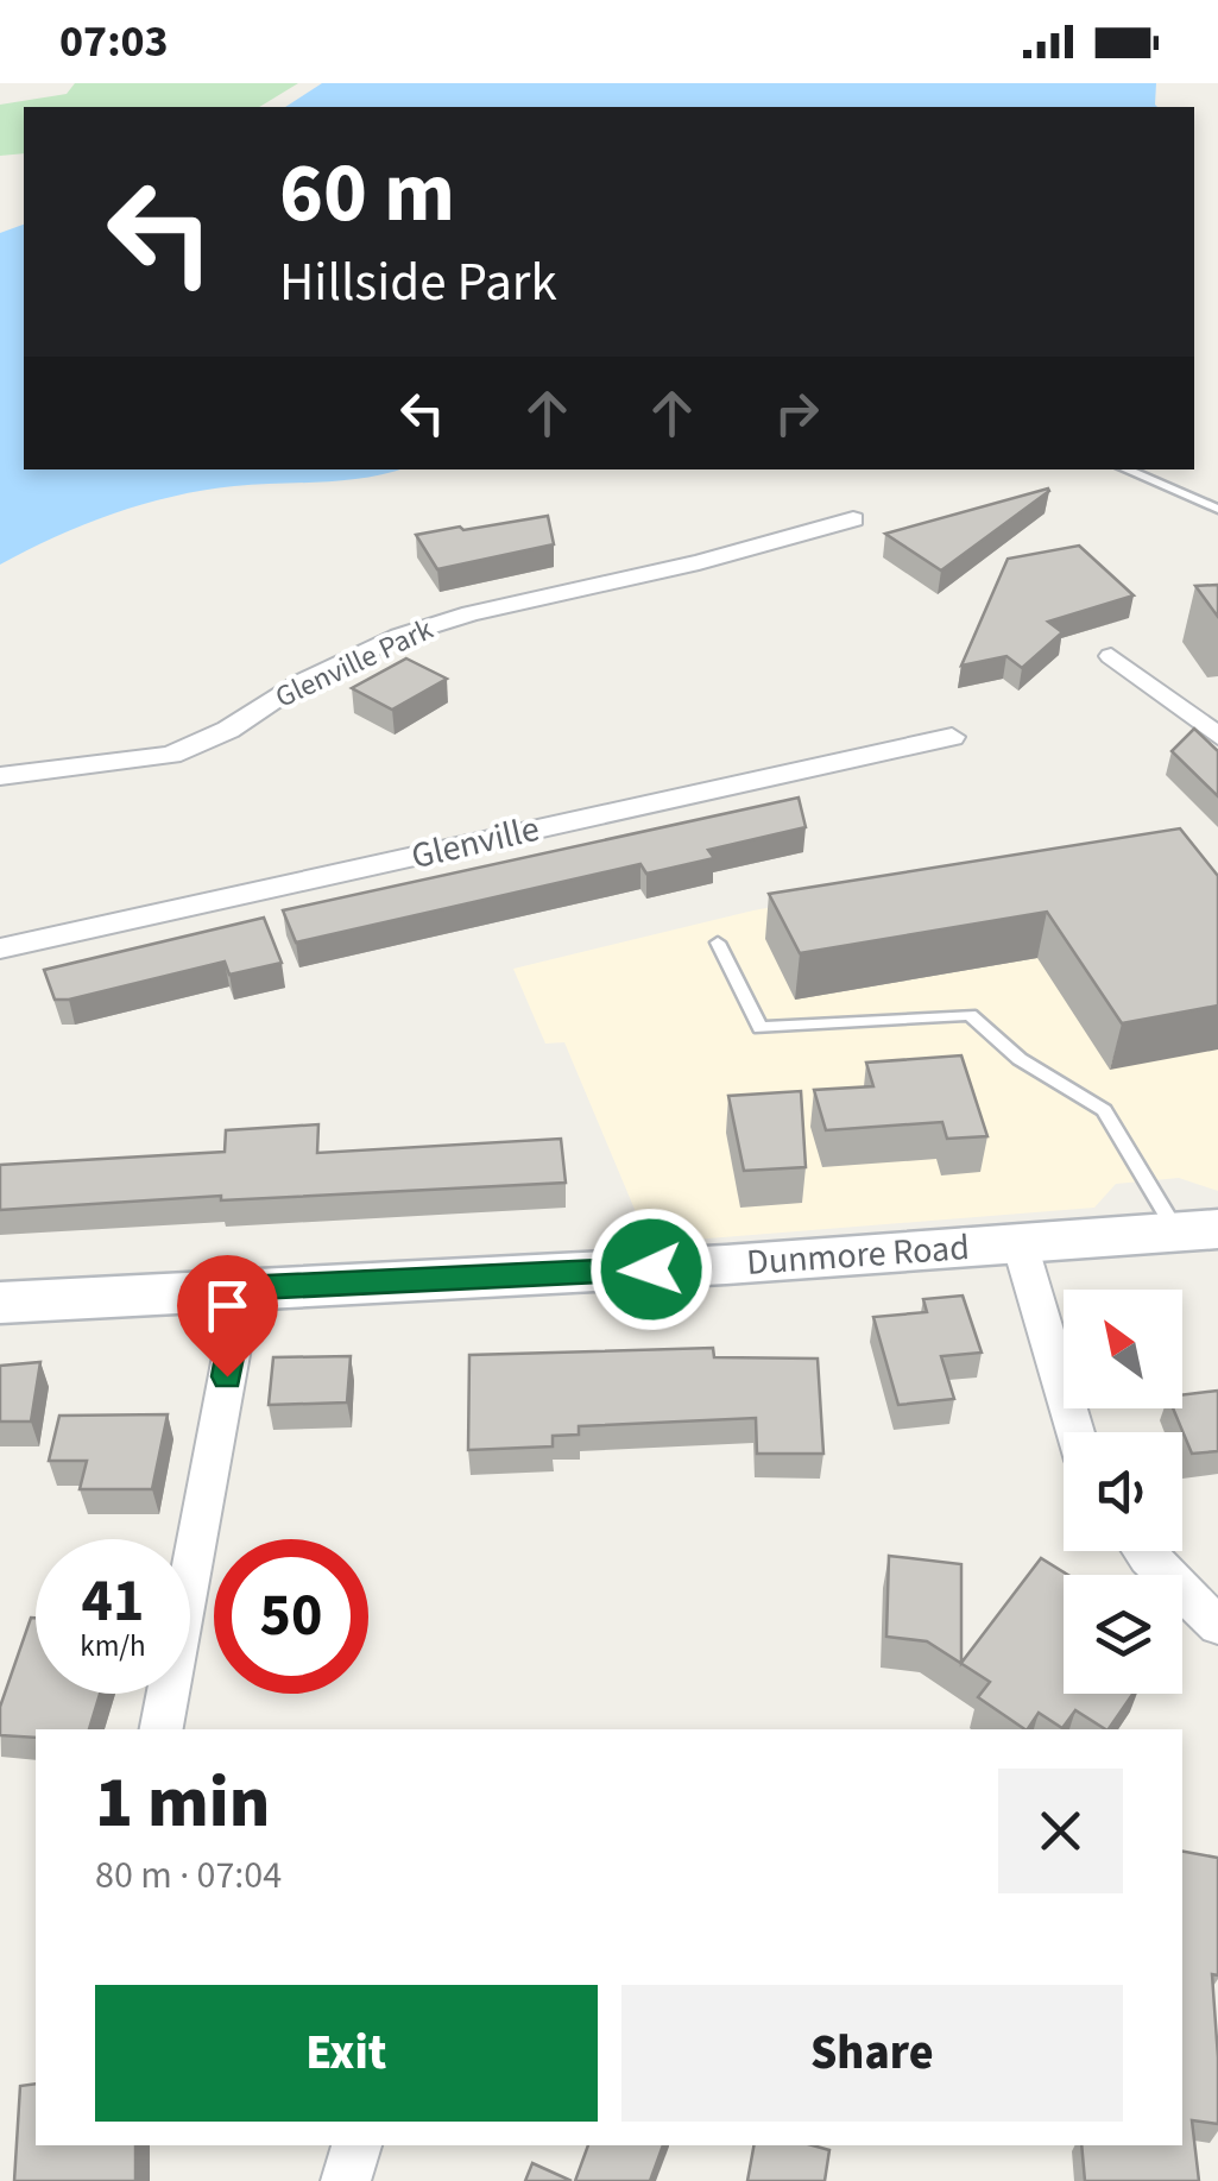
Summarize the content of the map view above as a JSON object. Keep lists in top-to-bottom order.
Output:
{
  "streets": {
    "main road": ["Dunmore Road"],
    "street": ["Glenville Park", "Glenville"]
  },
  "north": "top left",
  "page": {
    "status": "07:03",
    "turn": ["60 m", "Hillside Park"],
    "speed": "41 km/h",
    "limit": "50",
    "heading": ["1 min", "80 m · 07:04"],
    "buttons": ["Exit", "Share"]
  }
}
